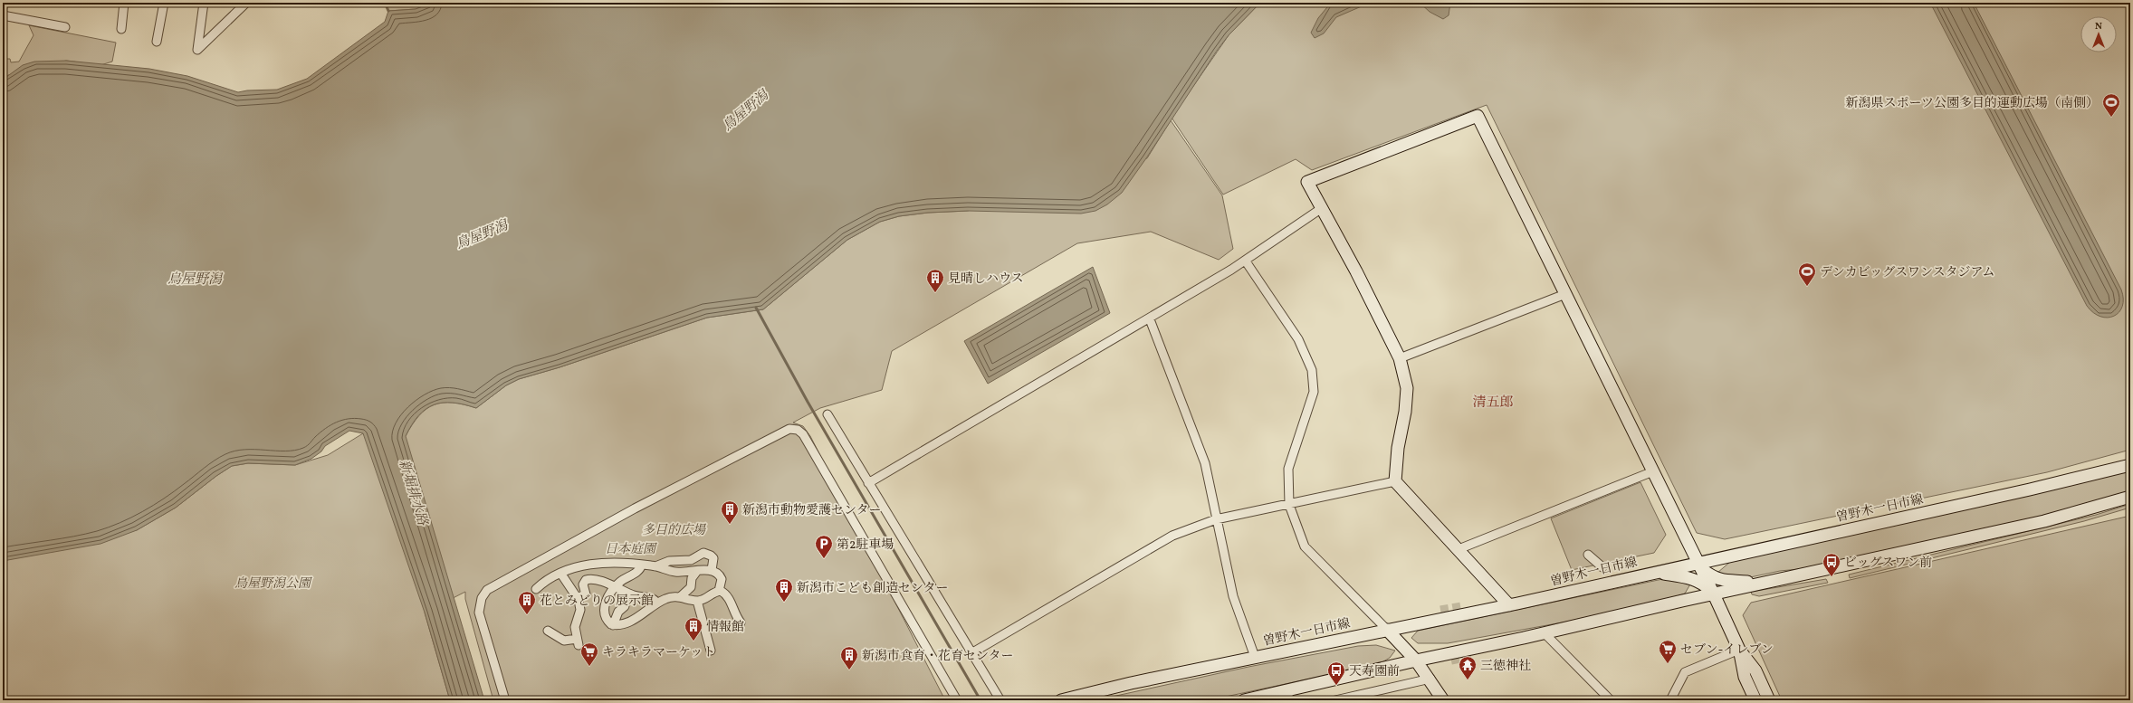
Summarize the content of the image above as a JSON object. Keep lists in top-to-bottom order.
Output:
{
  "streets": {
    "main road": ["曽野木一日市線"]
  },
  "districts": ["清五郎"],
  "water": ["鳥屋野潟", "新堀排水路"],
  "parks": ["多目的広場", "日本庭園", "鳥屋野潟公園"],
  "places": {
    "sports": ["新潟県スポーツ公園多目的運動広場（南側）", "デンカビッグスワンスタジアム"],
    "building": [
      "見晴しハウス",
      "新潟市動物愛護センター",
      "新潟市こども創造センター",
      "花とみどりの展示館",
      "情報館",
      "新潟市食育・花育センター"
    ],
    "parking": ["第2駐車場"],
    "bus stop": ["ビッグスワン前", "天寿園前"],
    "supermarket": ["セブン-イレブン", "キラキラマーケット"],
    "temple": ["三徳神社"]
  },
  "north": "top"
}
